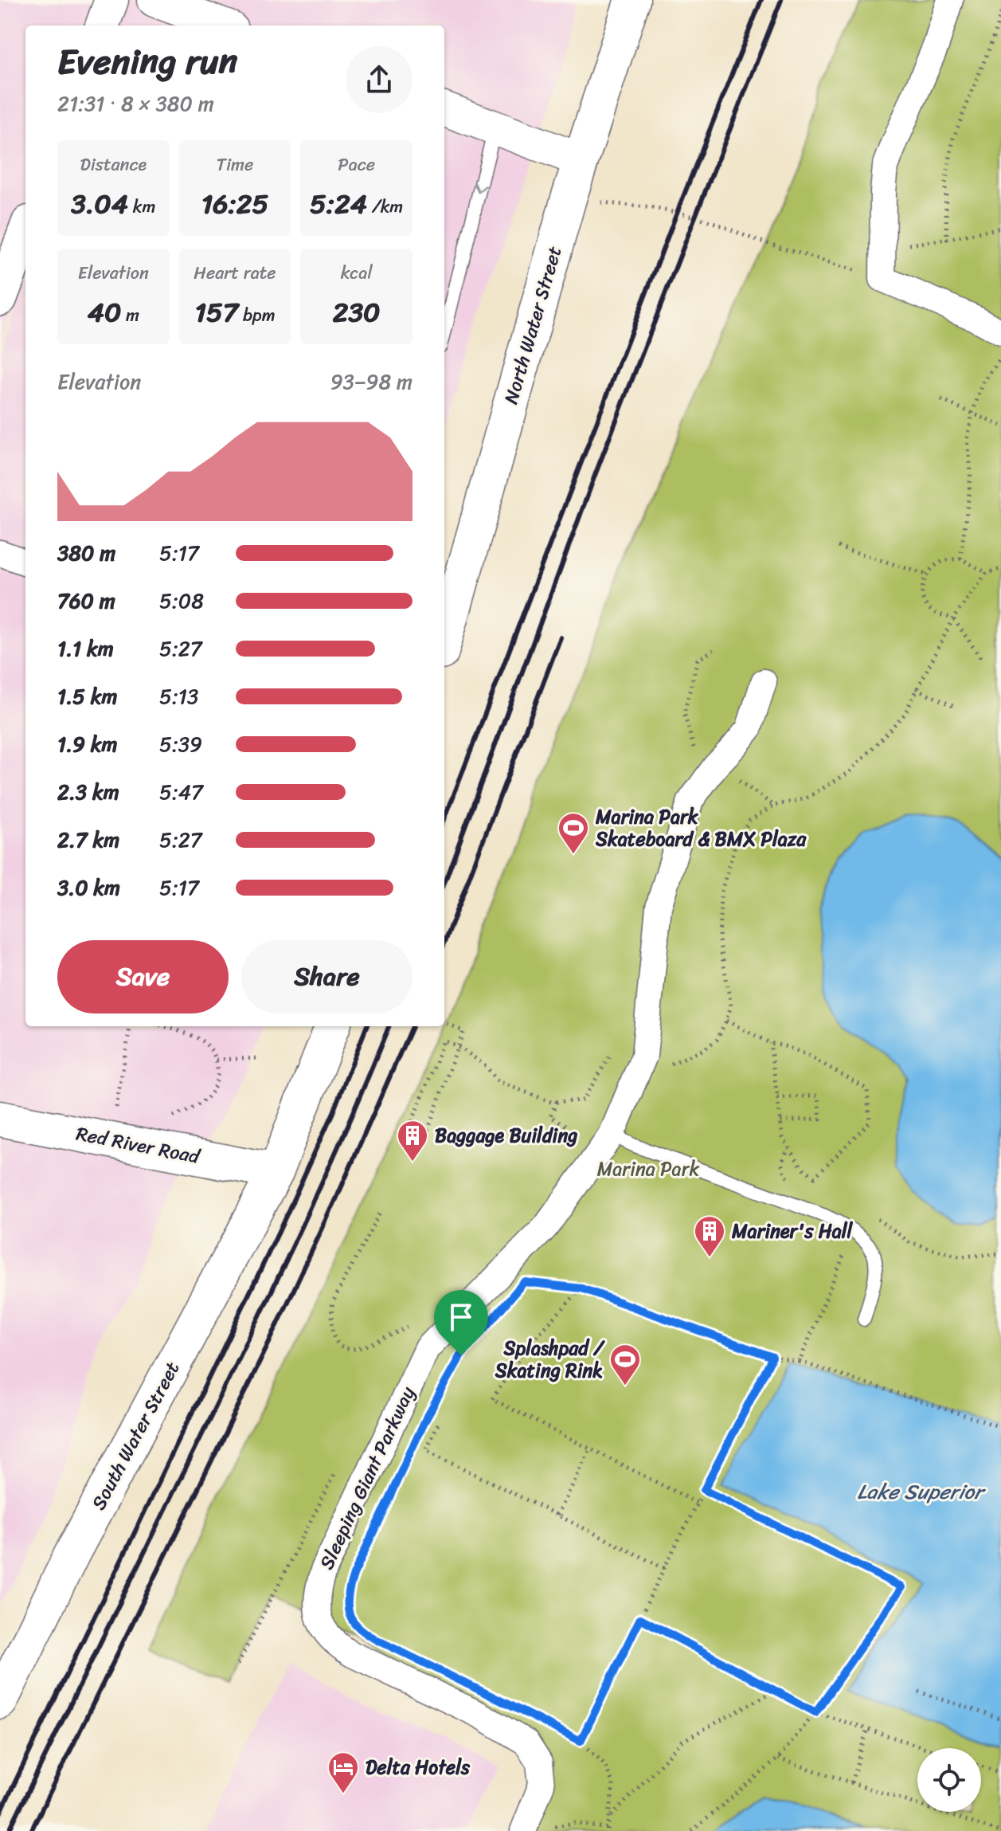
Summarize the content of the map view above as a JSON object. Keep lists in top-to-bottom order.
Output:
{
  "streets": {
    "main road": ["North Water Street", "Red River Road", "South Water Street"],
    "street": ["Sleeping Giant Parkway"]
  },
  "crossings": [
    ["Red River Road", "South Water Street"]
  ],
  "water": ["Lake Superior"],
  "parks": ["Marina Park"],
  "places": {
    "sports": ["Marina Park Skateboard & BMX Plaza", "Splashpad / Skating Rink"],
    "building": ["Baggage Building", "Mariner's Hall"],
    "hotel": ["Delta Hotels"]
  },
  "page": {
    "heading": ["Evening run", "21:31 · 8 × 380 m"],
    "stats": [
      ["Distance", "3.04 km"],
      ["Time", "16:25"],
      ["Pace", "5:24 /km"],
      ["Elevation", "40 m"],
      ["Heart rate", "157 bpm"],
      ["kcal", "230"]
    ],
    "chart": ["Elevation", "93–98 m"],
    "list": [
      {
        "name": "380 m",
        "note": "5:17"
      },
      {
        "name": "760 m",
        "note": "5:08"
      },
      {
        "name": "1.1 km",
        "note": "5:27"
      },
      {
        "name": "1.5 km",
        "note": "5:13"
      },
      {
        "name": "1.9 km",
        "note": "5:39"
      },
      {
        "name": "2.3 km",
        "note": "5:47"
      },
      {
        "name": "2.7 km",
        "note": "5:27"
      },
      {
        "name": "3.0 km",
        "note": "5:17"
      }
    ],
    "buttons": ["Save", "Share"]
  }
}
